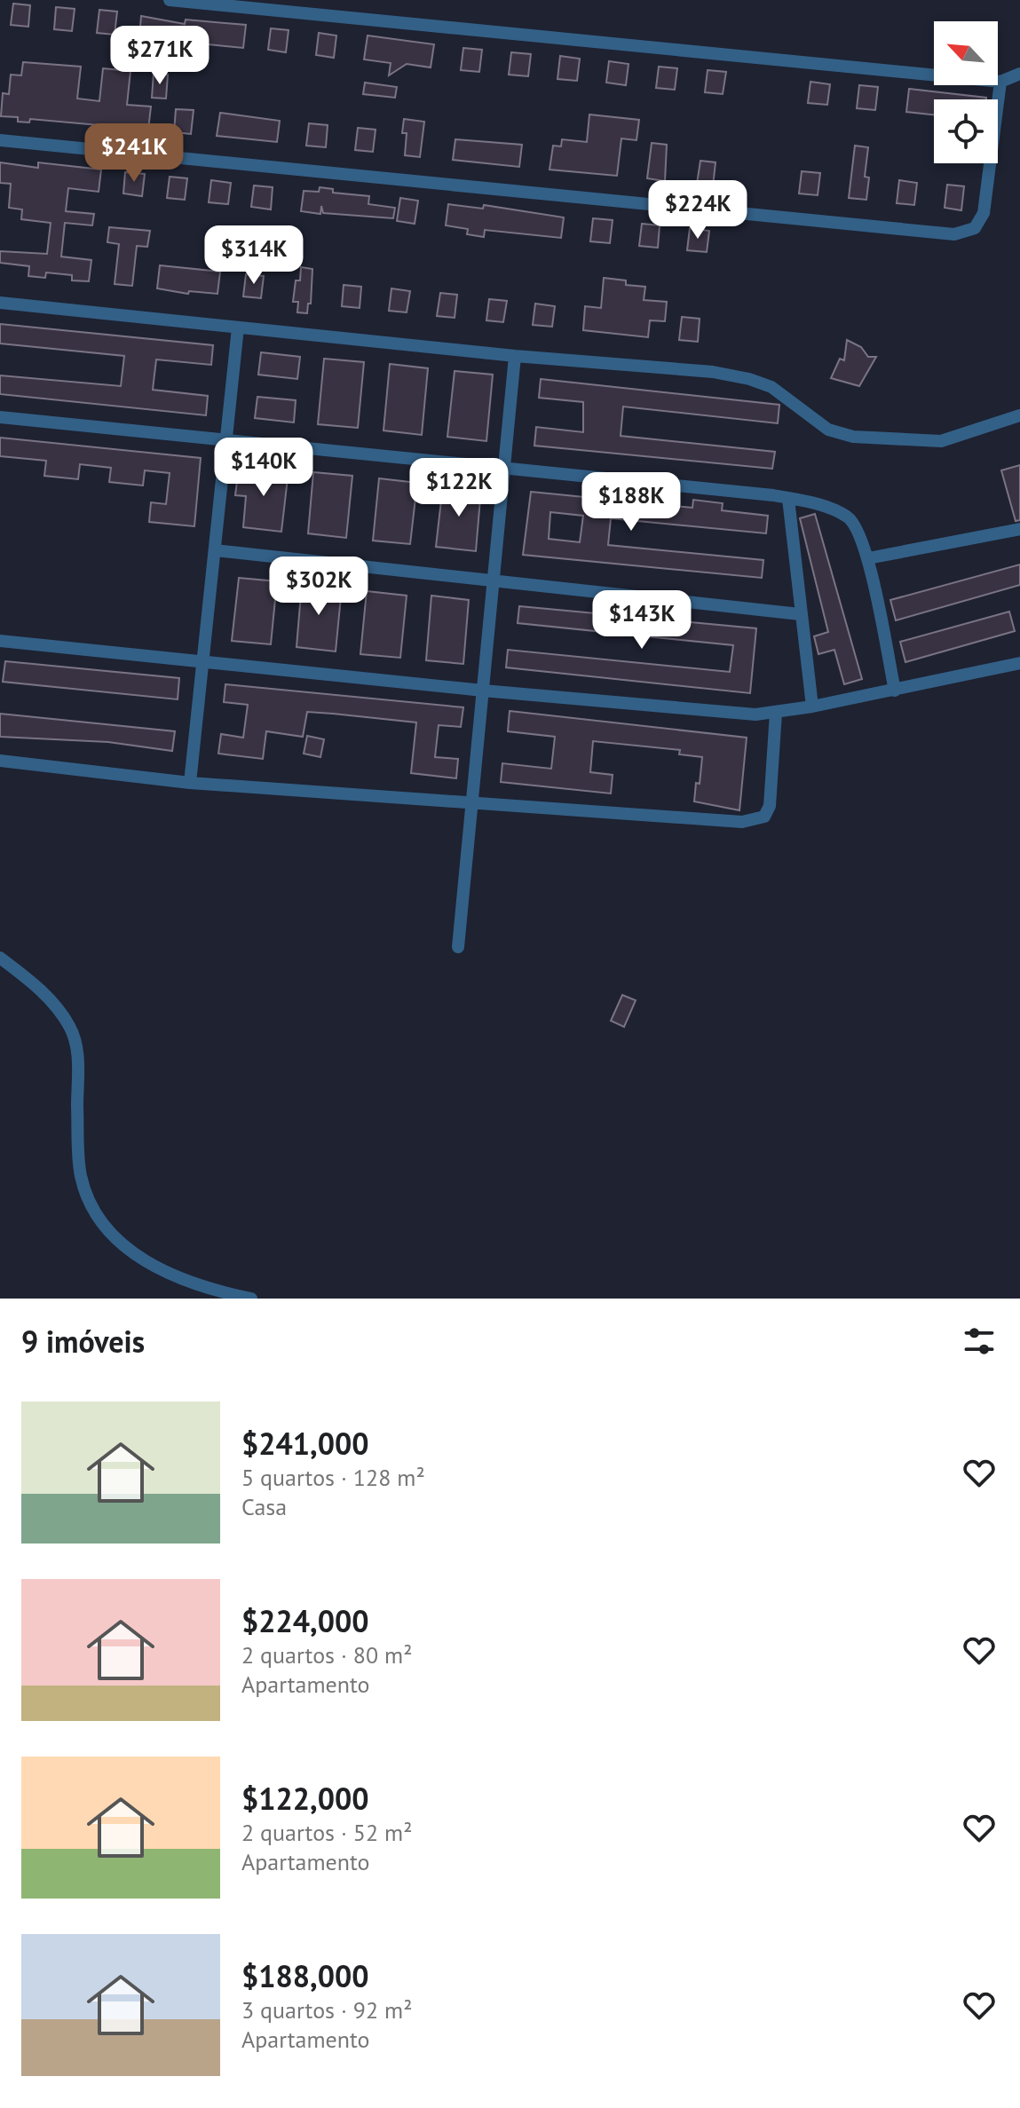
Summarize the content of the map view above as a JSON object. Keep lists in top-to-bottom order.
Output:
{
  "north": "top left",
  "page": {
    "price": [
      "$271K",
      "$241K",
      "$224K",
      "$314K",
      "$140K",
      "$122K",
      "$188K",
      "$302K",
      "$143K"
    ],
    "heading": "9 imóveis",
    "list": [
      {
        "name": "$241,000",
        "note": "5 quartos · 128 m² · Casa"
      },
      {
        "name": "$224,000",
        "note": "2 quartos · 80 m² · Apartamento"
      },
      {
        "name": "$122,000",
        "note": "2 quartos · 52 m² · Apartamento"
      },
      {
        "name": "$188,000",
        "note": "3 quartos · 92 m² · Apartamento"
      }
    ]
  }
}
